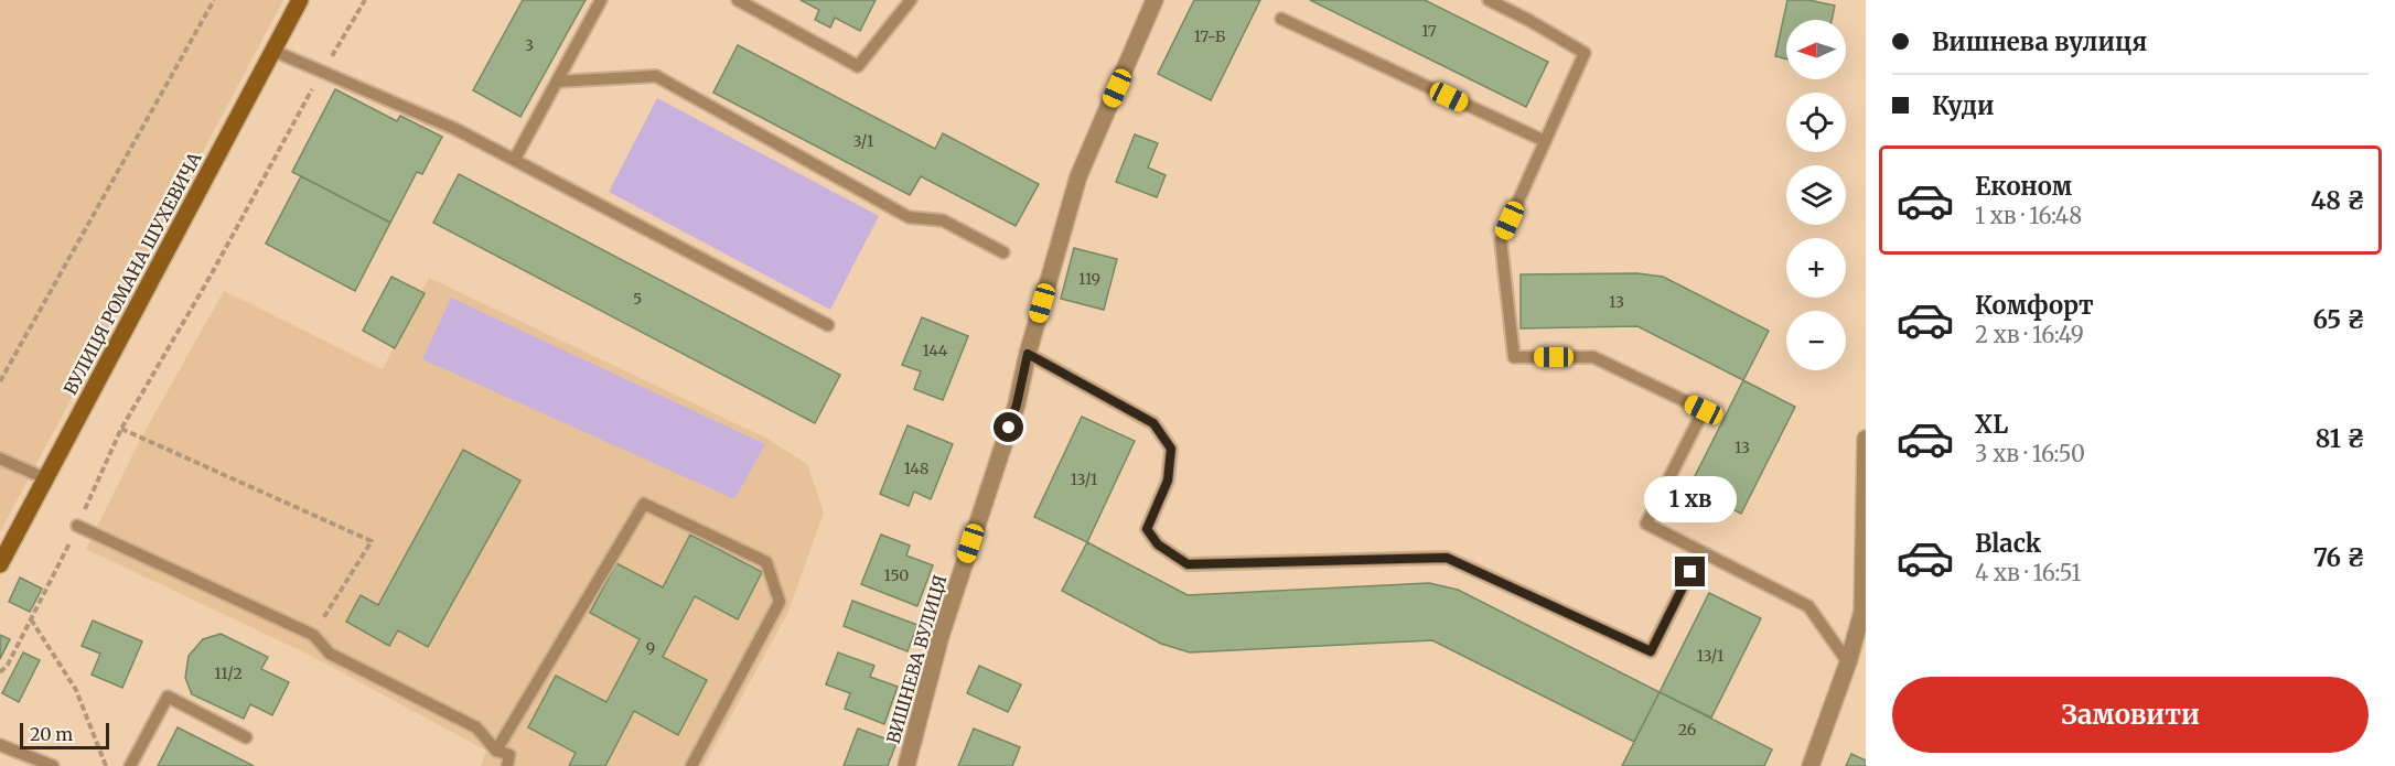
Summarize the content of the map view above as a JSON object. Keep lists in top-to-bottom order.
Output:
{
  "streets": {
    "main road": ["ВУЛИЦЯ РОМАНА ШУХЕВИЧА"],
    "street": ["ВИШНЕВА ВУЛИЦЯ"]
  },
  "house_numbers": [
    "17",
    "17-Б",
    "3",
    "3/1",
    "119",
    "5",
    "13",
    "144",
    "13",
    "148",
    "13/1",
    "150",
    "9",
    "13/1",
    "11/2",
    "26"
  ],
  "scale_bar": "20 m",
  "north": "left",
  "page": {
    "banner": ["Вишнева вулиця", "Куди"],
    "map_buttons": ["+", "−"],
    "list": [
      {
        "name": "Економ",
        "note": "1 хв · 16:48",
        "value": "48 ₴"
      },
      {
        "name": "Комфорт",
        "note": "2 хв · 16:49",
        "value": "65 ₴"
      },
      {
        "name": "XL",
        "note": "3 хв · 16:50",
        "value": "81 ₴"
      },
      {
        "name": "Black",
        "note": "4 хв · 16:51",
        "value": "76 ₴"
      }
    ],
    "bubble": "1 хв",
    "buttons": "Замовити",
    "scale": "20 m"
  }
}
